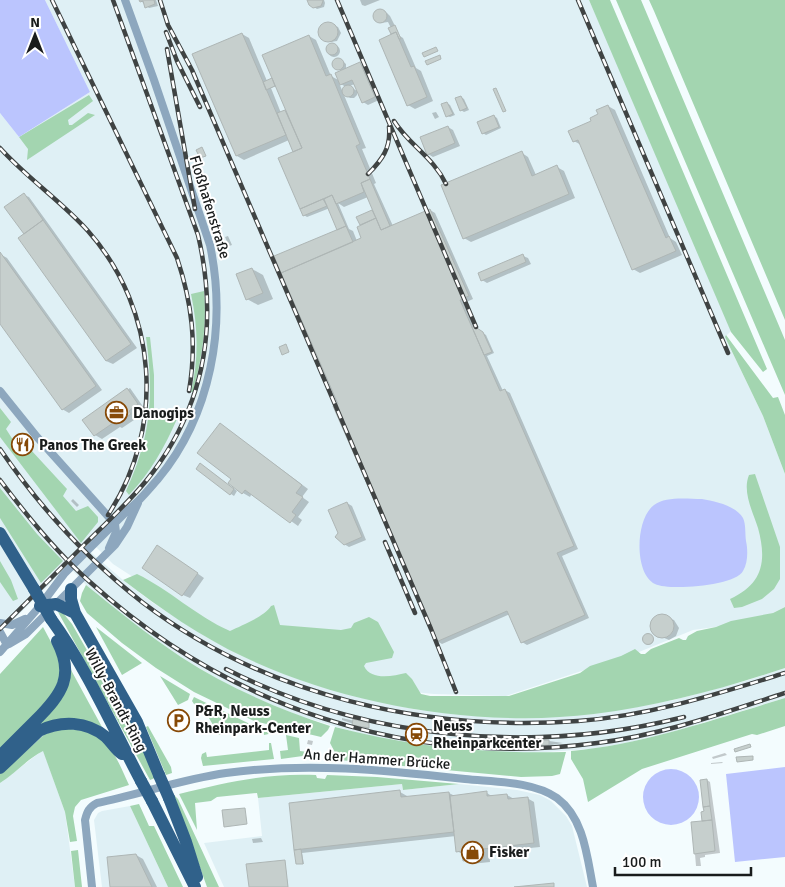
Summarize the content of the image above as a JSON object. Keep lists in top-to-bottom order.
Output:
{
  "streets": {
    "main road": ["Willy-Brandt-Ring"],
    "street": ["Floßhafenstraße", "An der Hammer Brücke"]
  },
  "places": {
    "office": ["Danogips"],
    "restaurant": ["Panos The Greek"],
    "parking": ["P&R, Neuss Rheinpark-Center"],
    "station": ["Neuss Rheinparkcenter"],
    "shop": ["Fisker"]
  },
  "scale_bar": "100 m",
  "north": "top"
}
